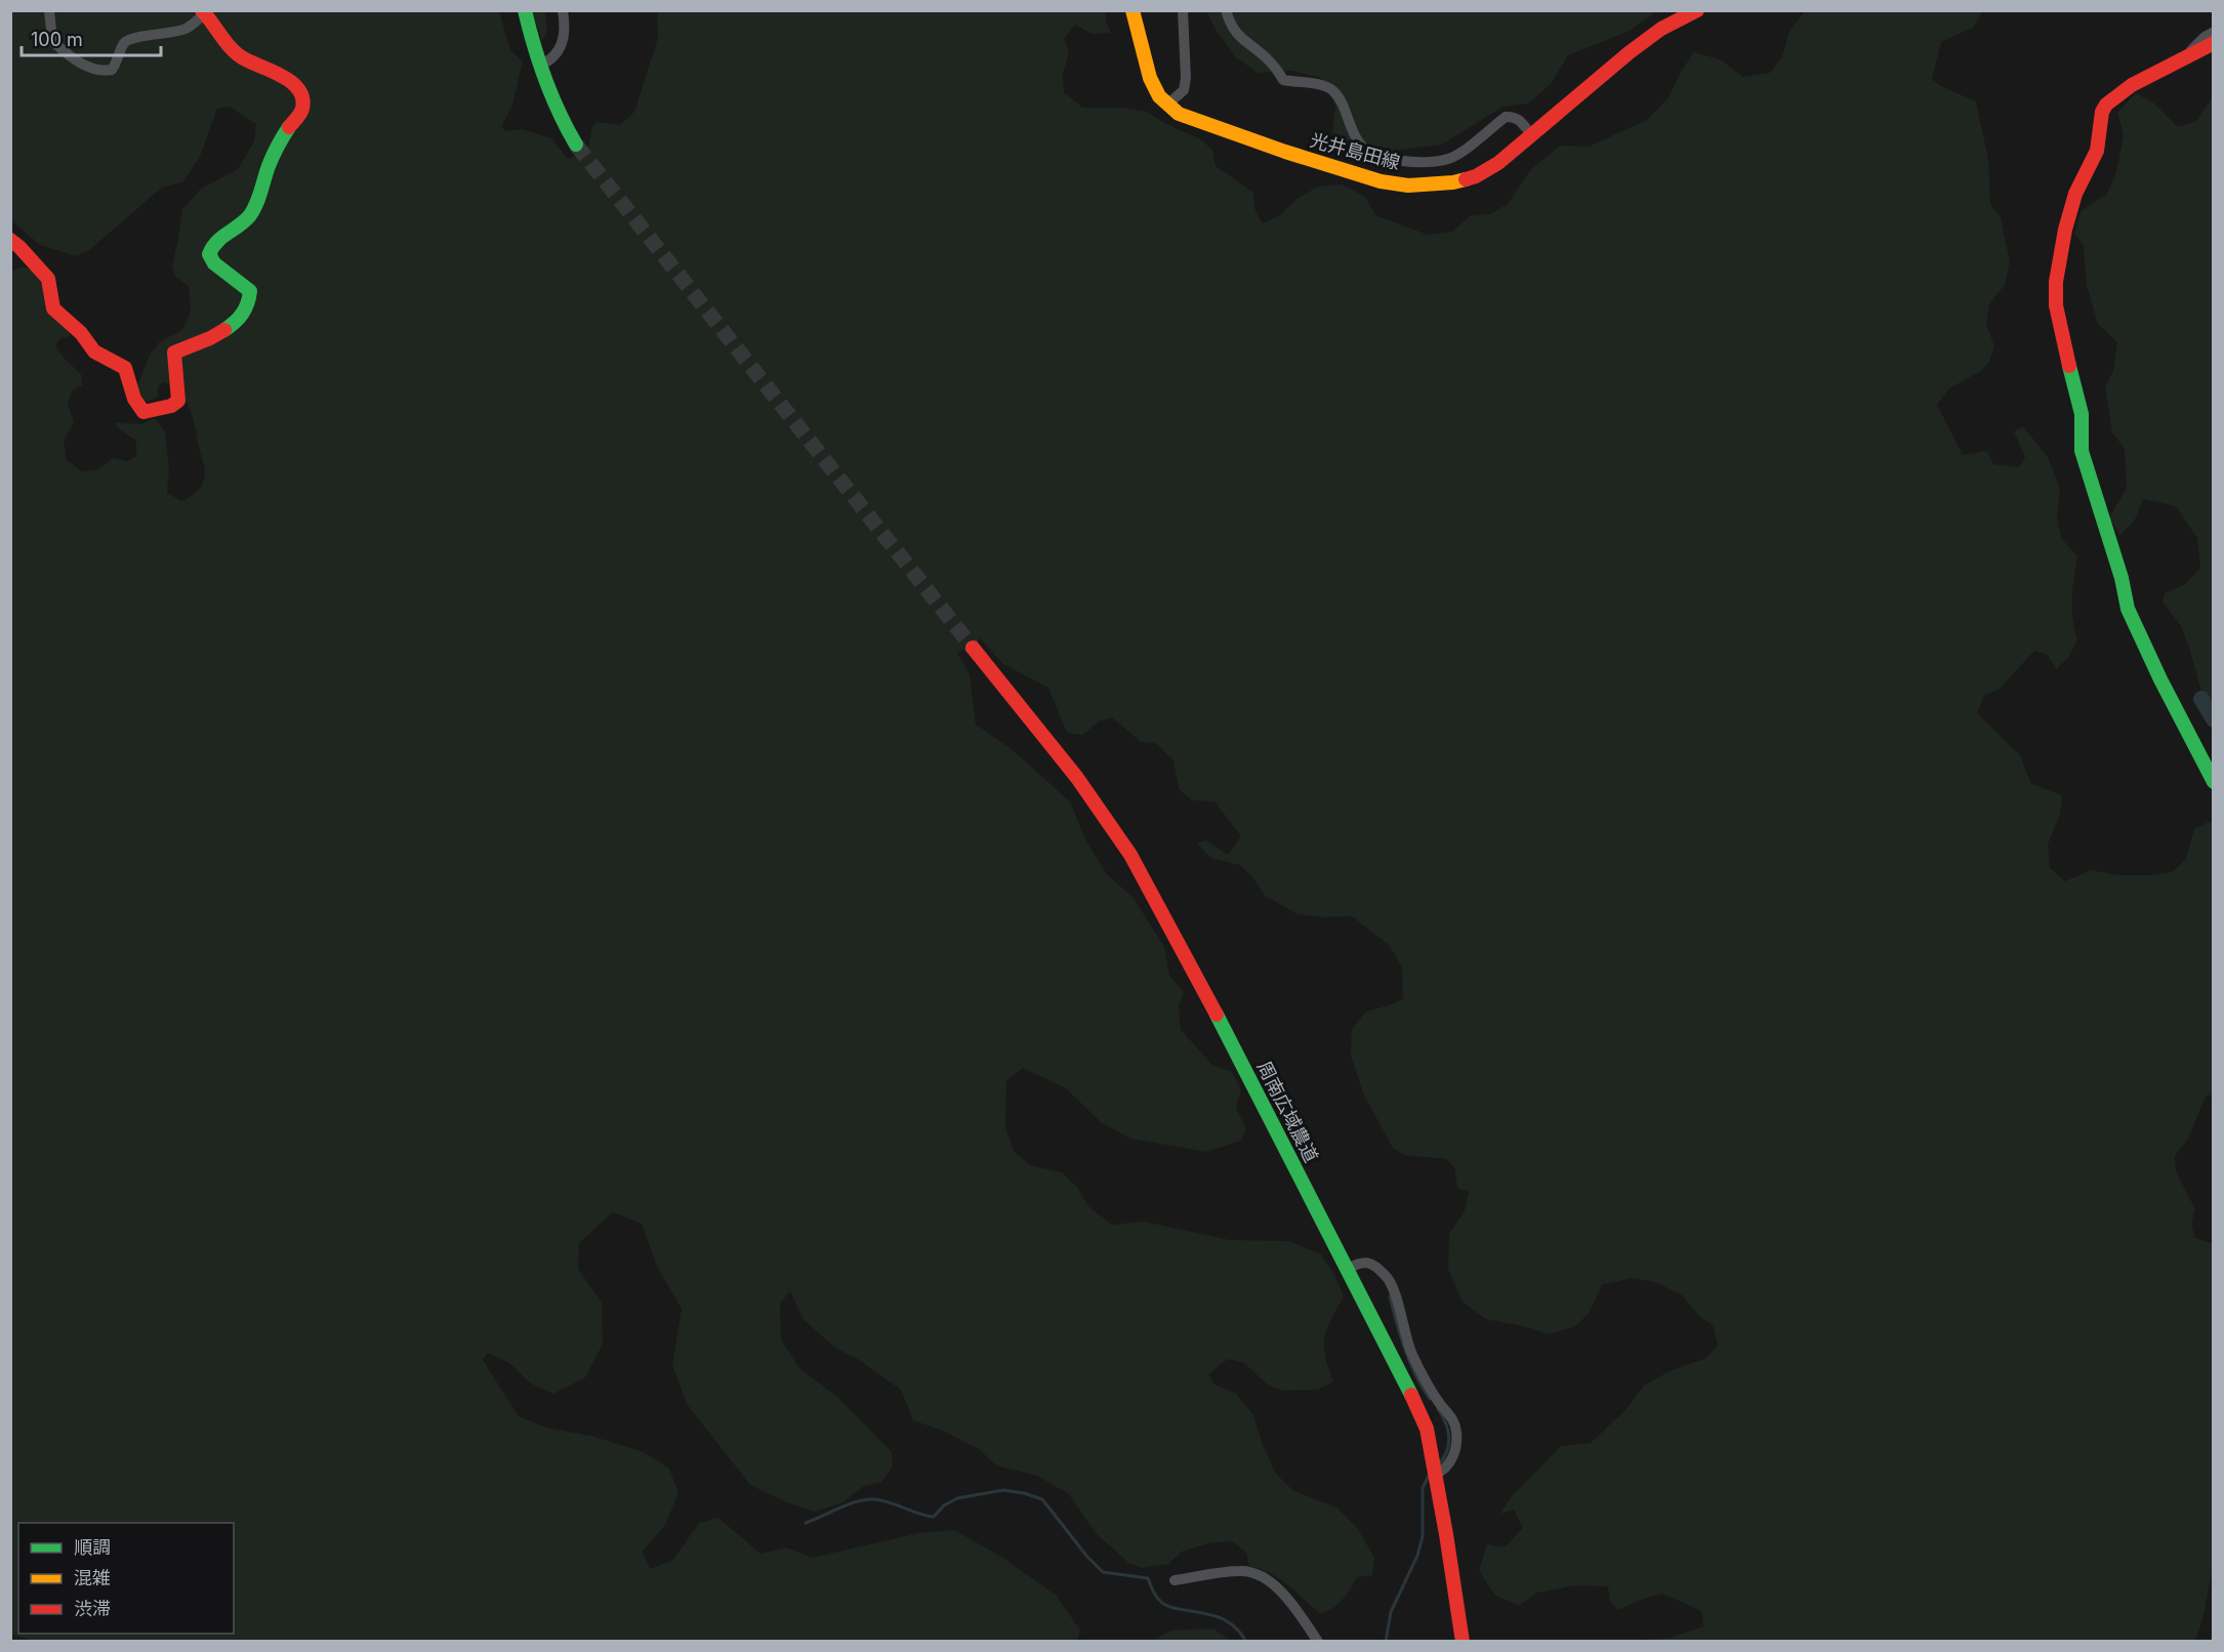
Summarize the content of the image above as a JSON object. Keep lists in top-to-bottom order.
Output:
{
  "streets": {
    "street": ["光井島田線", "周南広域農道"]
  },
  "legend": ["順調", "混雑", "渋滞"],
  "scale_bar": "100 m"
}
